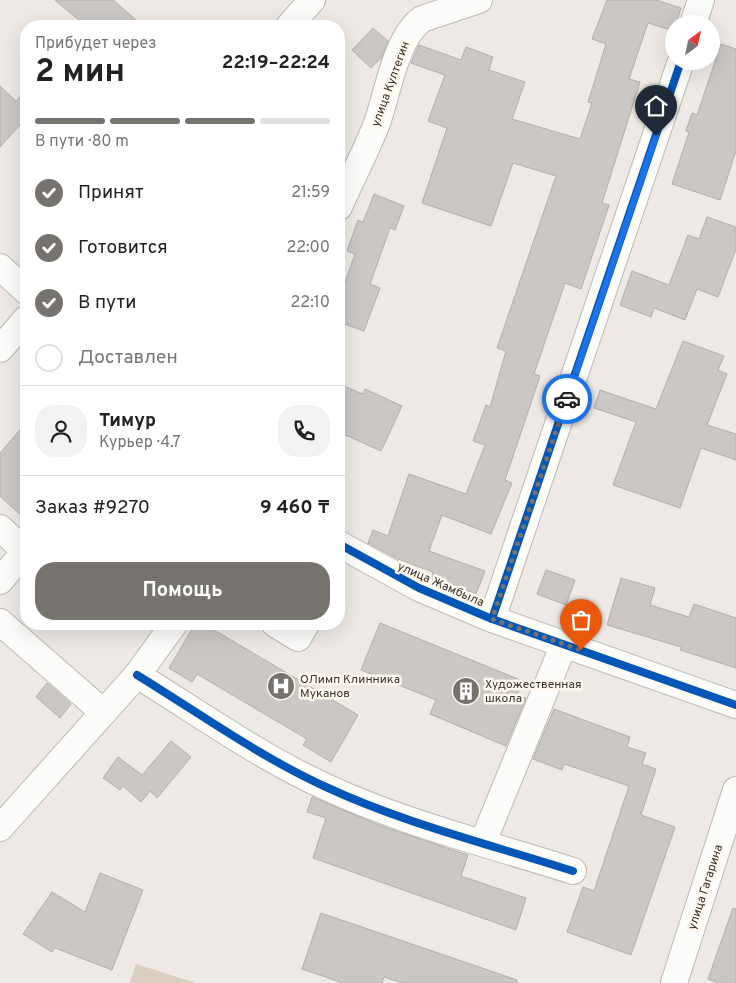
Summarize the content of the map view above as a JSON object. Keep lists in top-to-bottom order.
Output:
{
  "streets": {
    "street": ["улица Култегин", "улица Жамбыла", "улица Гагарина"]
  },
  "places": {
    "hospital": ["ОЛимп Клинника Муканов"],
    "building": ["Художественная школа"]
  },
  "north": "top right",
  "page": {
    "heading": ["2 мин", "Прибудет через", "22:19–22:24"],
    "panel": [
      "Тимур",
      "Курьер · 4.7",
      "Заказ #9270",
      "9 460 ₸"
    ],
    "bar": "В пути · 80 m",
    "list": [
      ["Принят", "21:59"],
      ["Готовится", "22:00"],
      ["В пути", "22:10"],
      "Доставлен"
    ],
    "buttons": "Помощь"
  }
}
